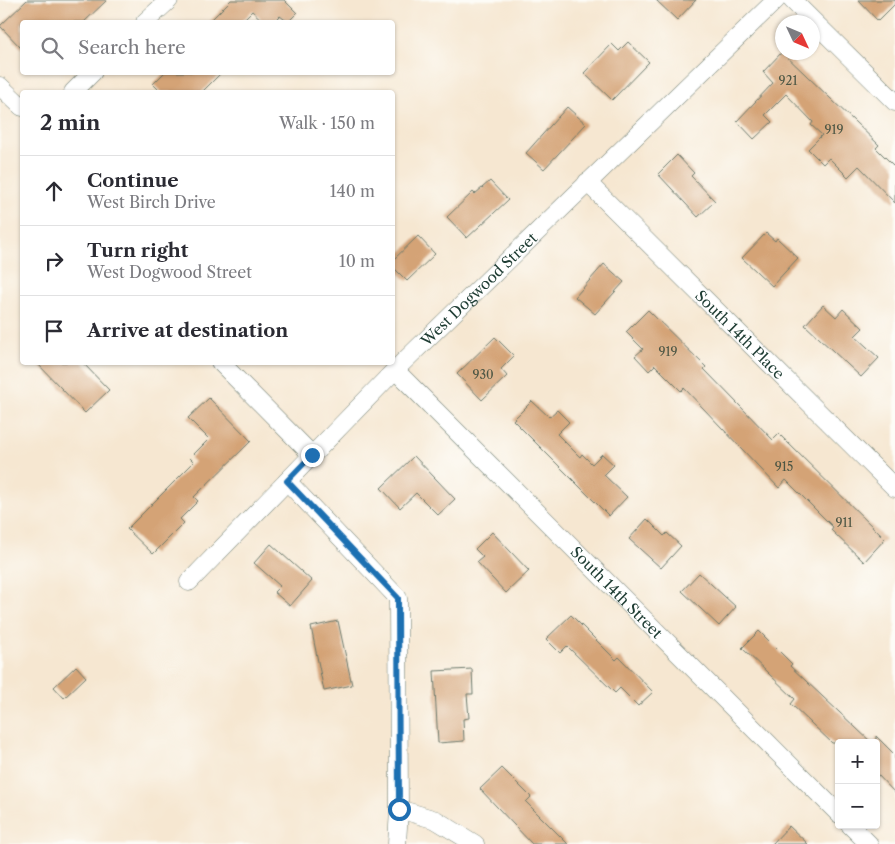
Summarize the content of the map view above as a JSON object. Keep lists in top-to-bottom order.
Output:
{
  "streets": {
    "street": ["West Dogwood Street", "South 14th Place", "South 14th Street"]
  },
  "crossings": [
    ["West Dogwood Street", "South 14th Place"],
    ["West Dogwood Street", "South 14th Street"]
  ],
  "house_numbers": [
    "921",
    "919",
    "919",
    "930",
    "915",
    "911"
  ],
  "north": "bottom right",
  "page": {
    "search": "Search here",
    "heading": ["2 min", "Walk · 150 m"],
    "list": [
      ["Continue", "West Birch Drive", "140 m"],
      ["Turn right", "West Dogwood Street", "10 m"],
      "Arrive at destination"
    ],
    "map_buttons": ["+", "−"]
  }
}
